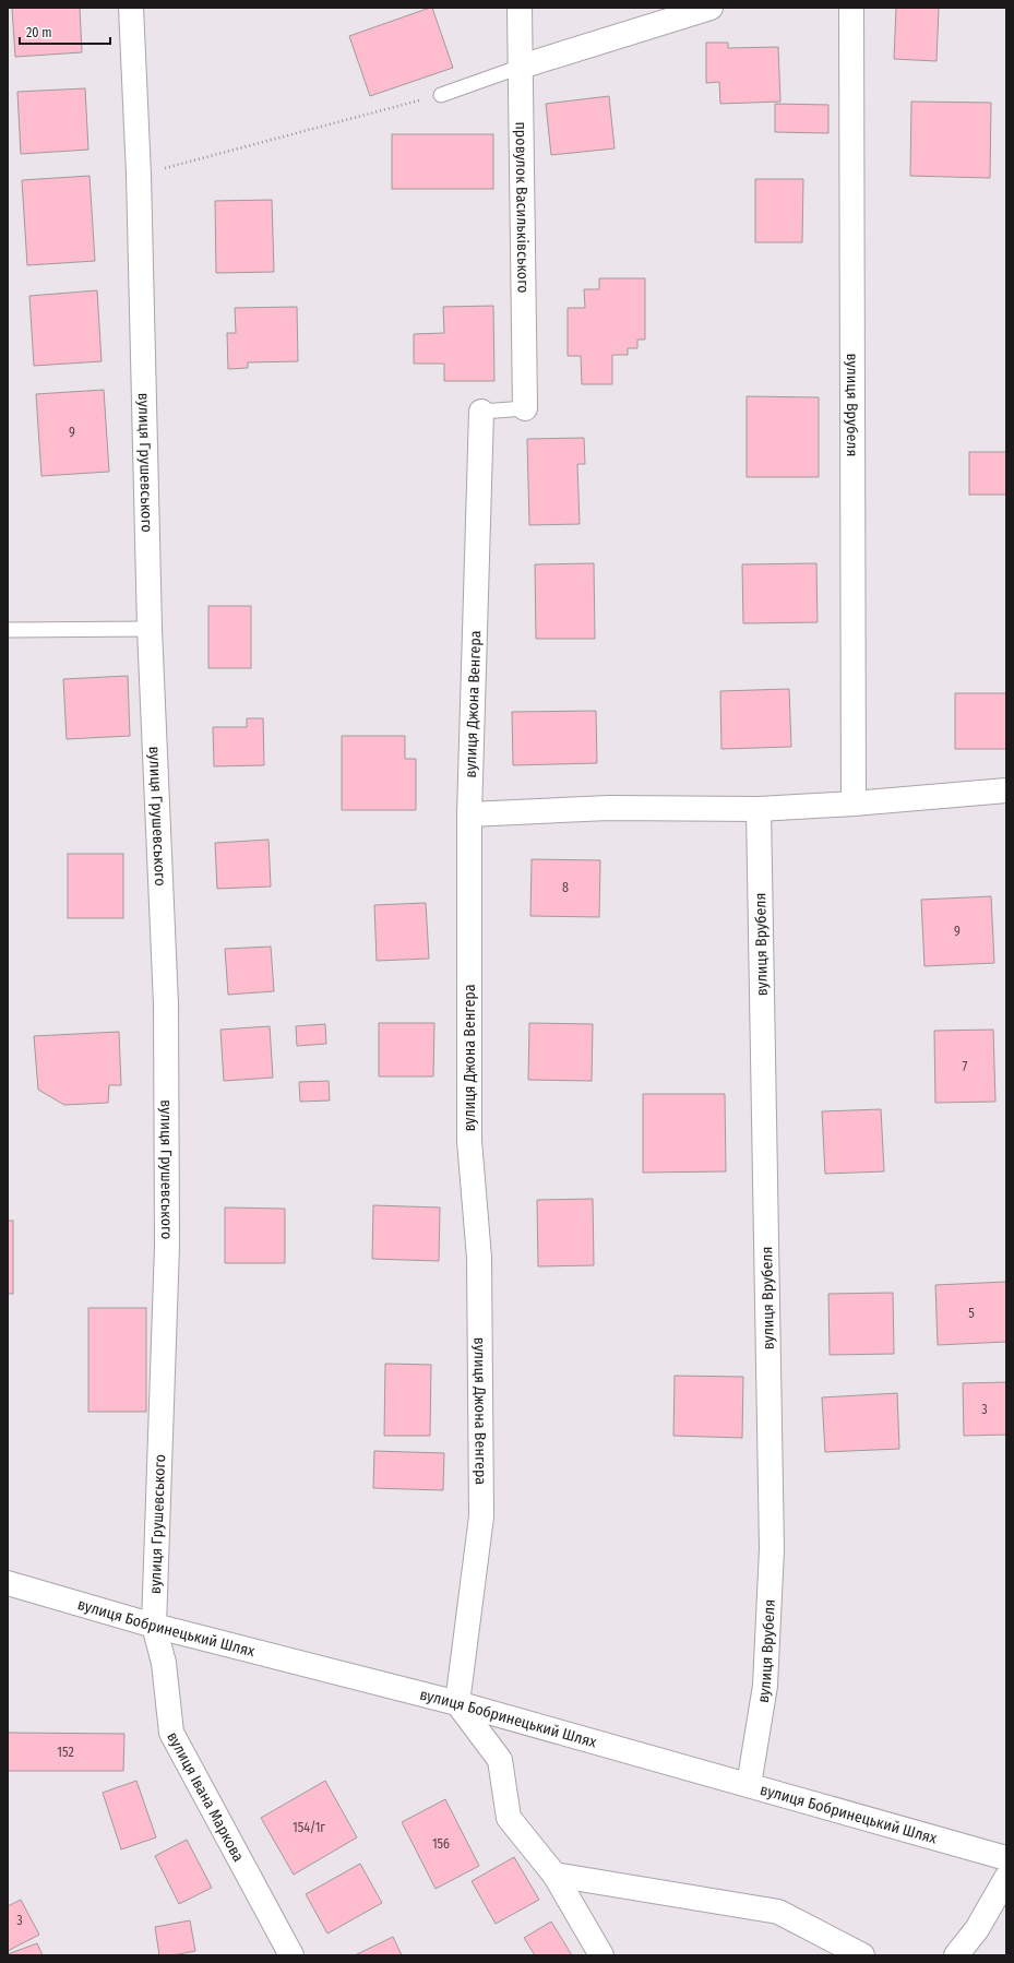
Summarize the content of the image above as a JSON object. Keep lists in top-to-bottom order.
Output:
{
  "streets": {
    "street": [
      "провулок Васильківського",
      "вулиця Врубеля",
      "вулиця Грушевського",
      "вулиця Джона Венгера",
      "вулиця Бобринецький Шлях",
      "вулиця Івана Маркова"
    ]
  },
  "crossings": [
    ["вулиця Врубеля", "вулиця Бобринецький Шлях"],
    ["вулиця Грушевського", "вулиця Бобринецький Шлях"],
    ["вулиця Грушевського", "вулиця Івана Маркова"],
    ["вулиця Джона Венгера", "вулиця Бобринецький Шлях"],
    ["вулиця Бобринецький Шлях", "вулиця Івана Маркова"]
  ],
  "house_numbers": [
    "9",
    "8",
    "9",
    "7",
    "5",
    "3",
    "152",
    "154/1г",
    "156",
    "3"
  ],
  "scale_bar": "20 m"
}
